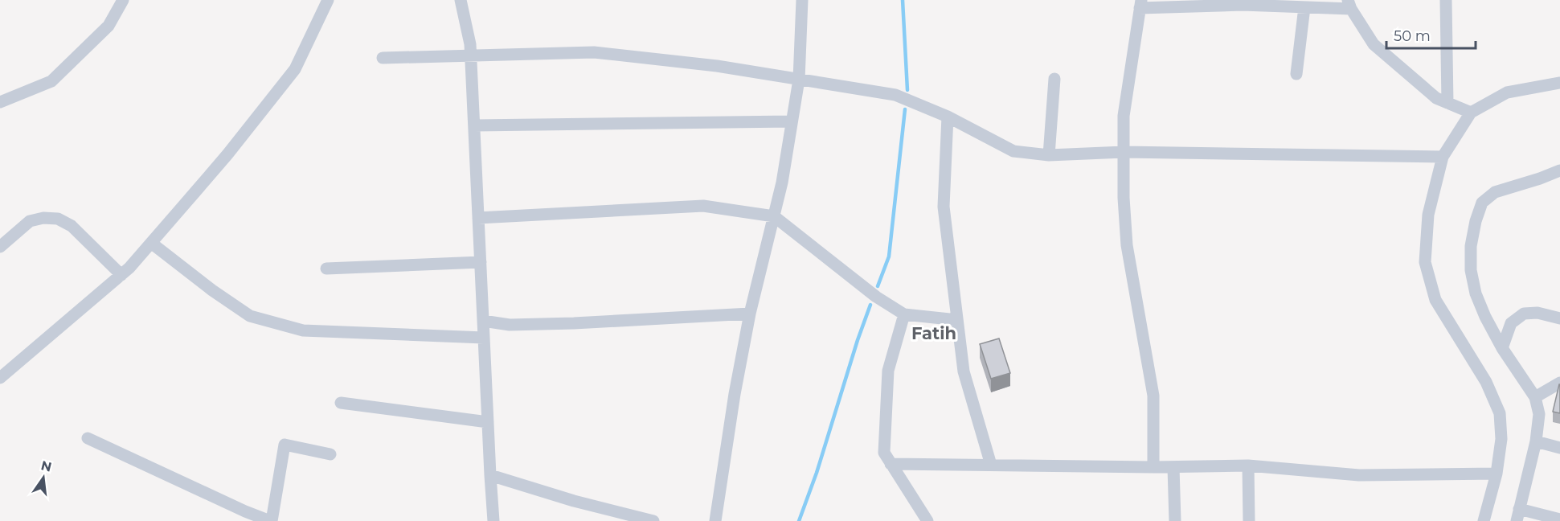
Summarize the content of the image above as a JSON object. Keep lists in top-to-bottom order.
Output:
{
  "districts": ["Fatih"],
  "scale_bar": "50 m",
  "north": "top"
}
